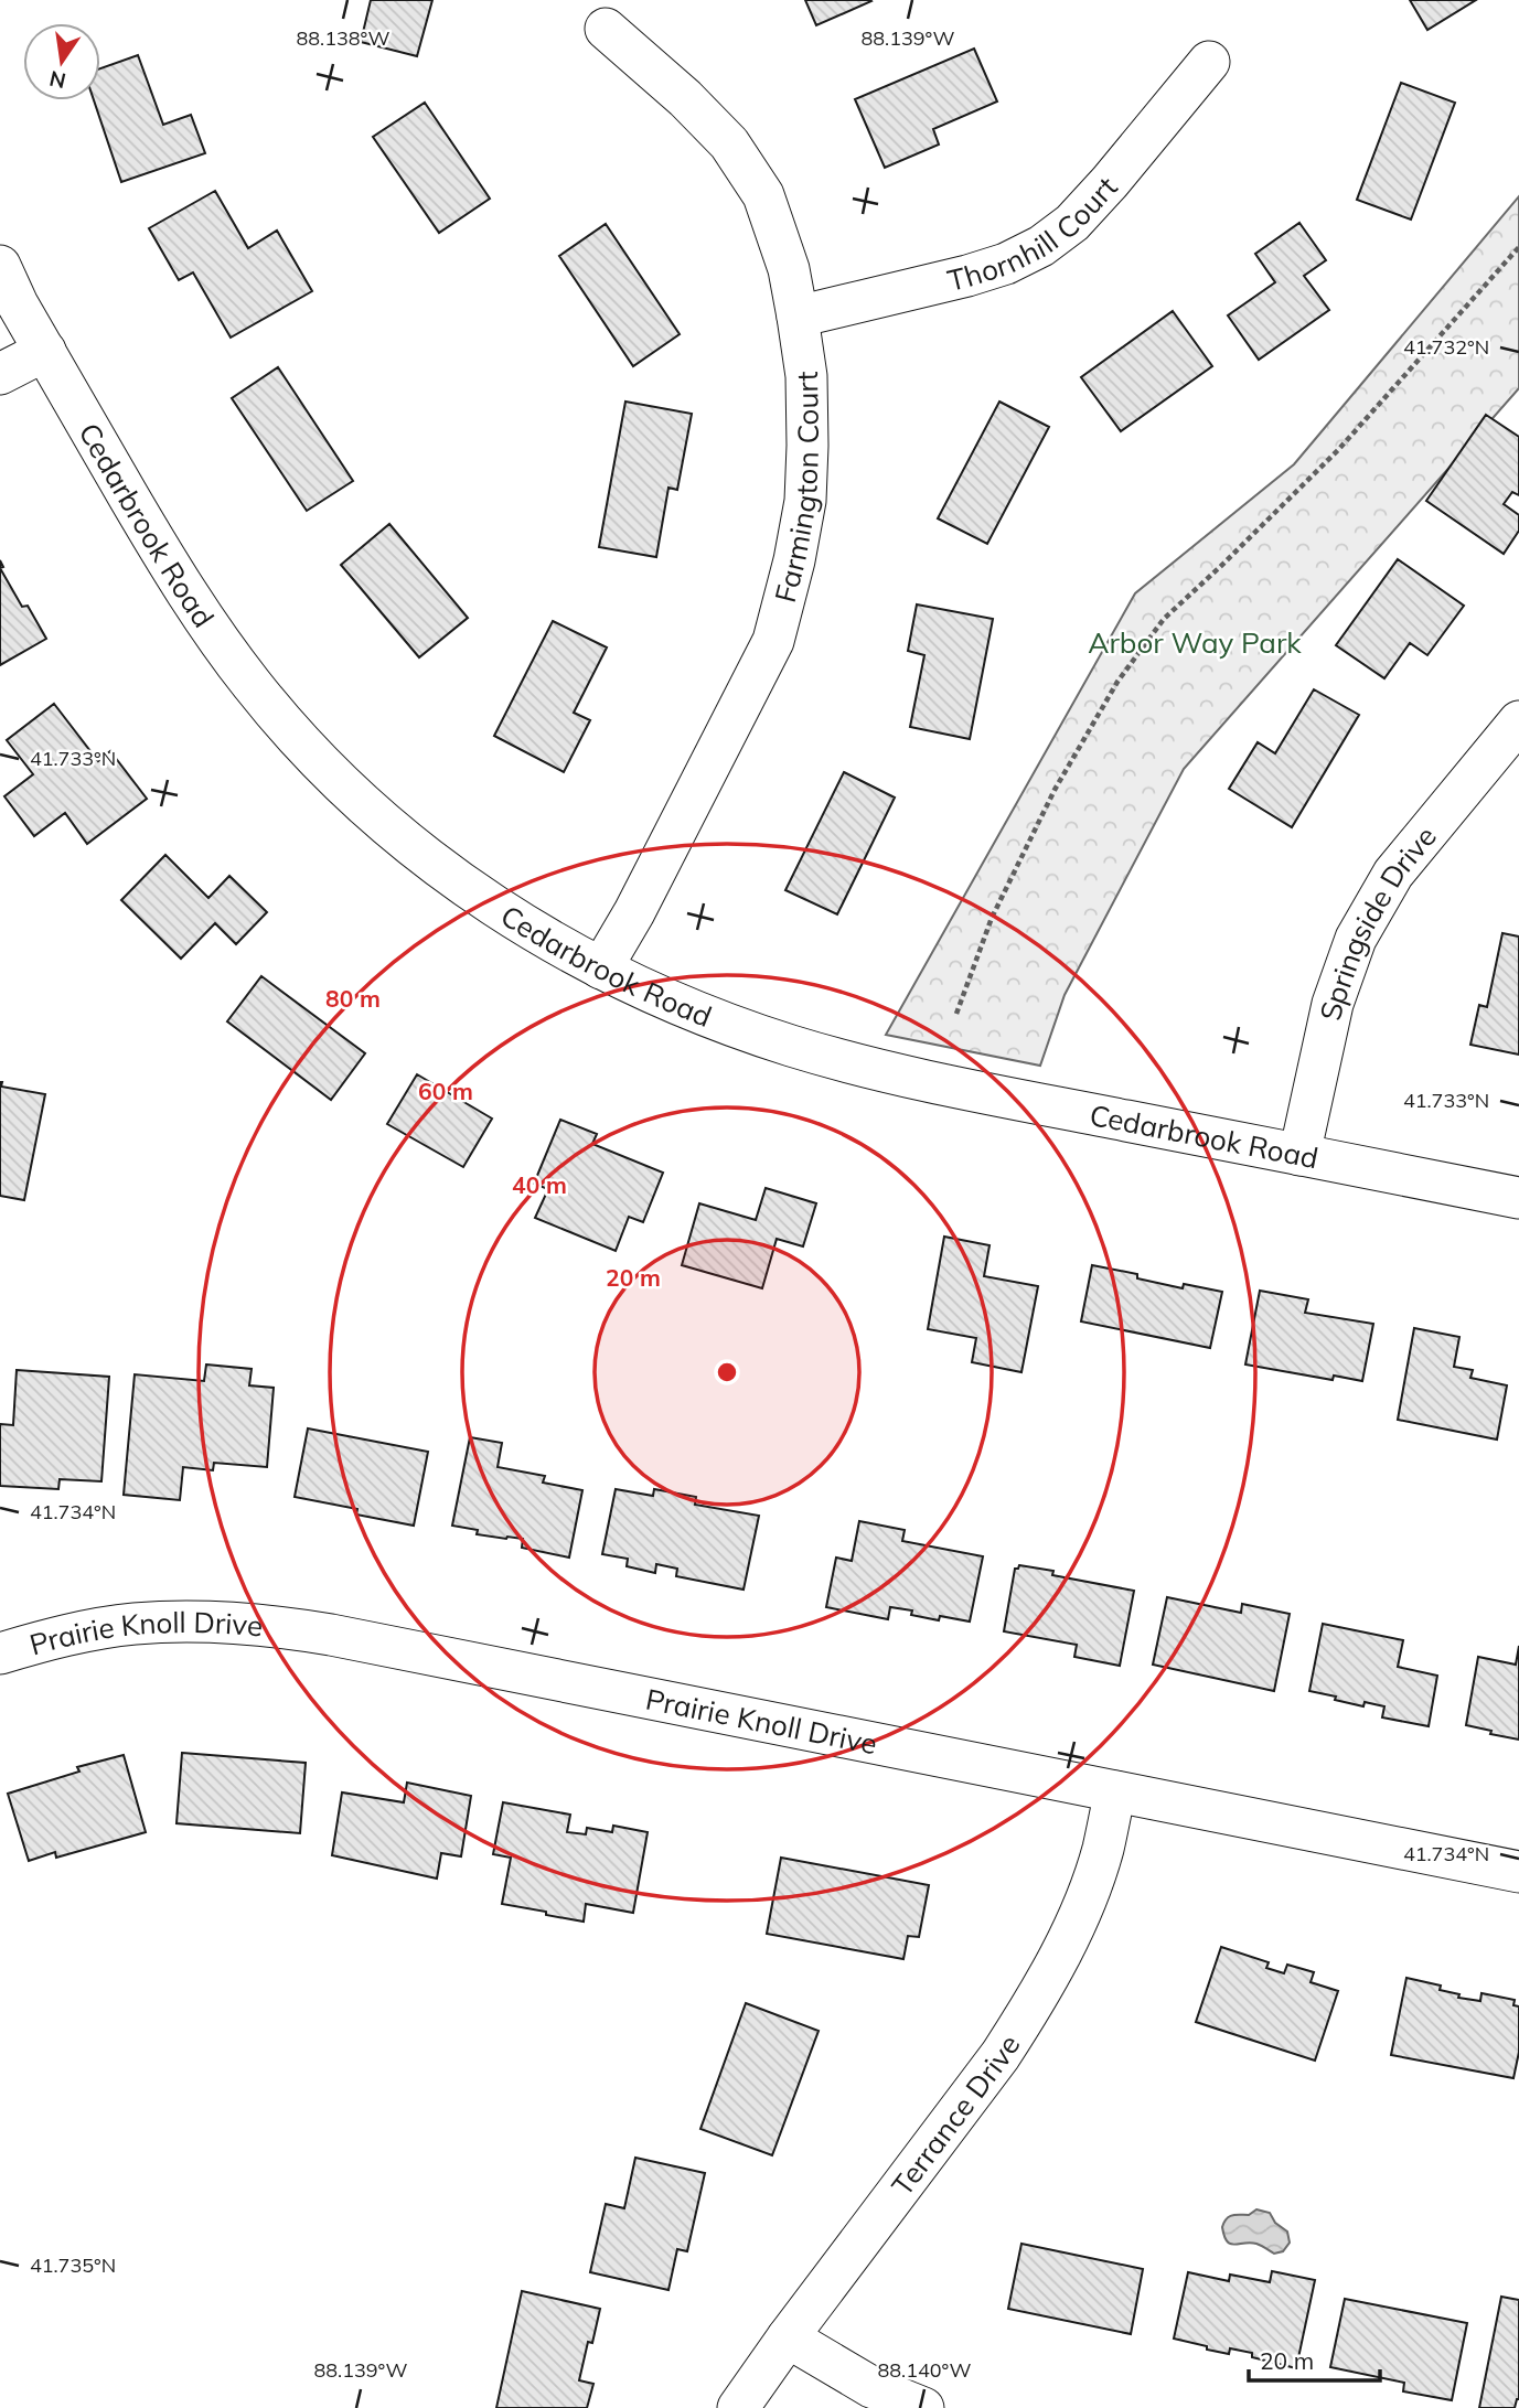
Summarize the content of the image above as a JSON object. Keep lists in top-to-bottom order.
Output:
{
  "streets": {
    "street": [
      "Thornhill Court",
      "Farmington Court",
      "Cedarbrook Road",
      "Springside Drive",
      "Prairie Knoll Drive",
      "Terrance Drive"
    ]
  },
  "crossings": [
    ["Thornhill Court", "Farmington Court"],
    ["Farmington Court", "Cedarbrook Road"],
    ["Cedarbrook Road", "Springside Drive"],
    ["Prairie Knoll Drive", "Terrance Drive"]
  ],
  "parks": ["Arbor Way Park"],
  "scale_bar": "20 m",
  "north": "bottom",
  "coordinates": [
    "88.138°W",
    "88.139°W",
    "41.732°N",
    "41.733°N",
    "41.734°N",
    "41.735°N",
    "88.140°W"
  ],
  "rings": [
    "80 m",
    "60 m",
    "40 m",
    "20 m"
  ]
}
